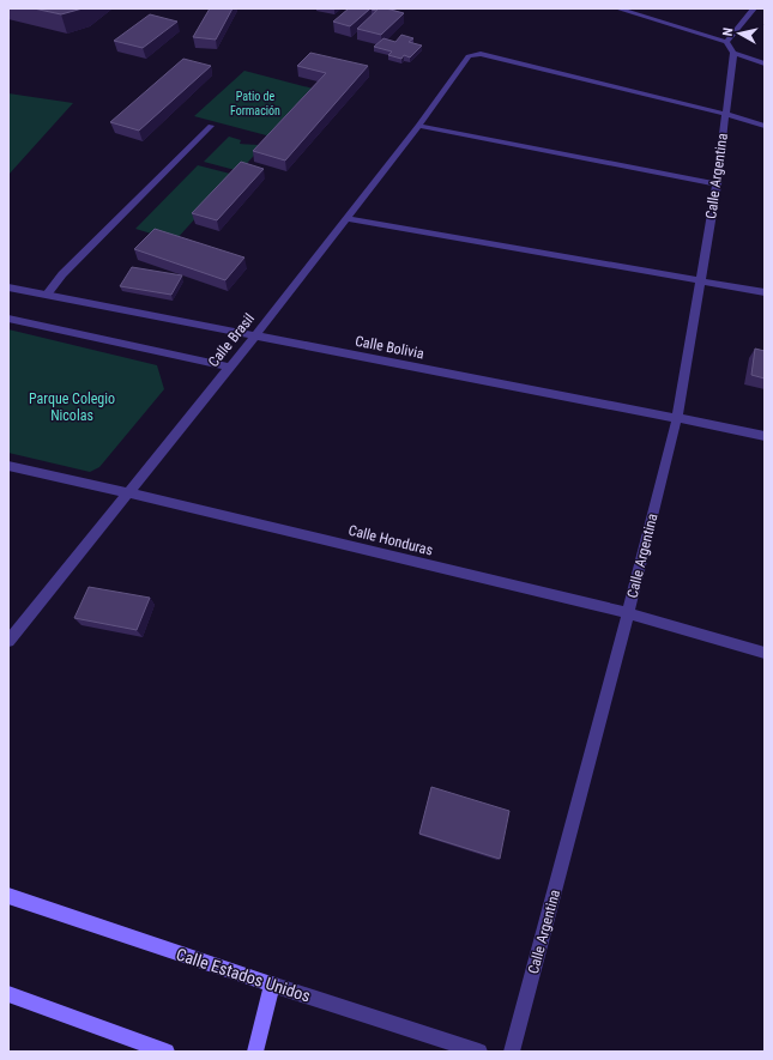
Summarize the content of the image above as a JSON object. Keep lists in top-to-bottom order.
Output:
{
  "streets": {
    "main road": ["Calle Estados Unidos"],
    "street": [
      "Calle Argentina",
      "Calle Brasil",
      "Calle Bolivia",
      "Calle Honduras"
    ]
  },
  "crossings": [
    ["Calle Argentina", "Calle Brasil"],
    ["Calle Argentina", "Calle Bolivia"],
    ["Calle Argentina", "Calle Honduras"],
    ["Calle Brasil", "Calle Bolivia"],
    ["Calle Brasil", "Calle Honduras"]
  ],
  "parks": ["Patio de Formación", "Parque Colegio Nicolas"],
  "north": "left"
}
